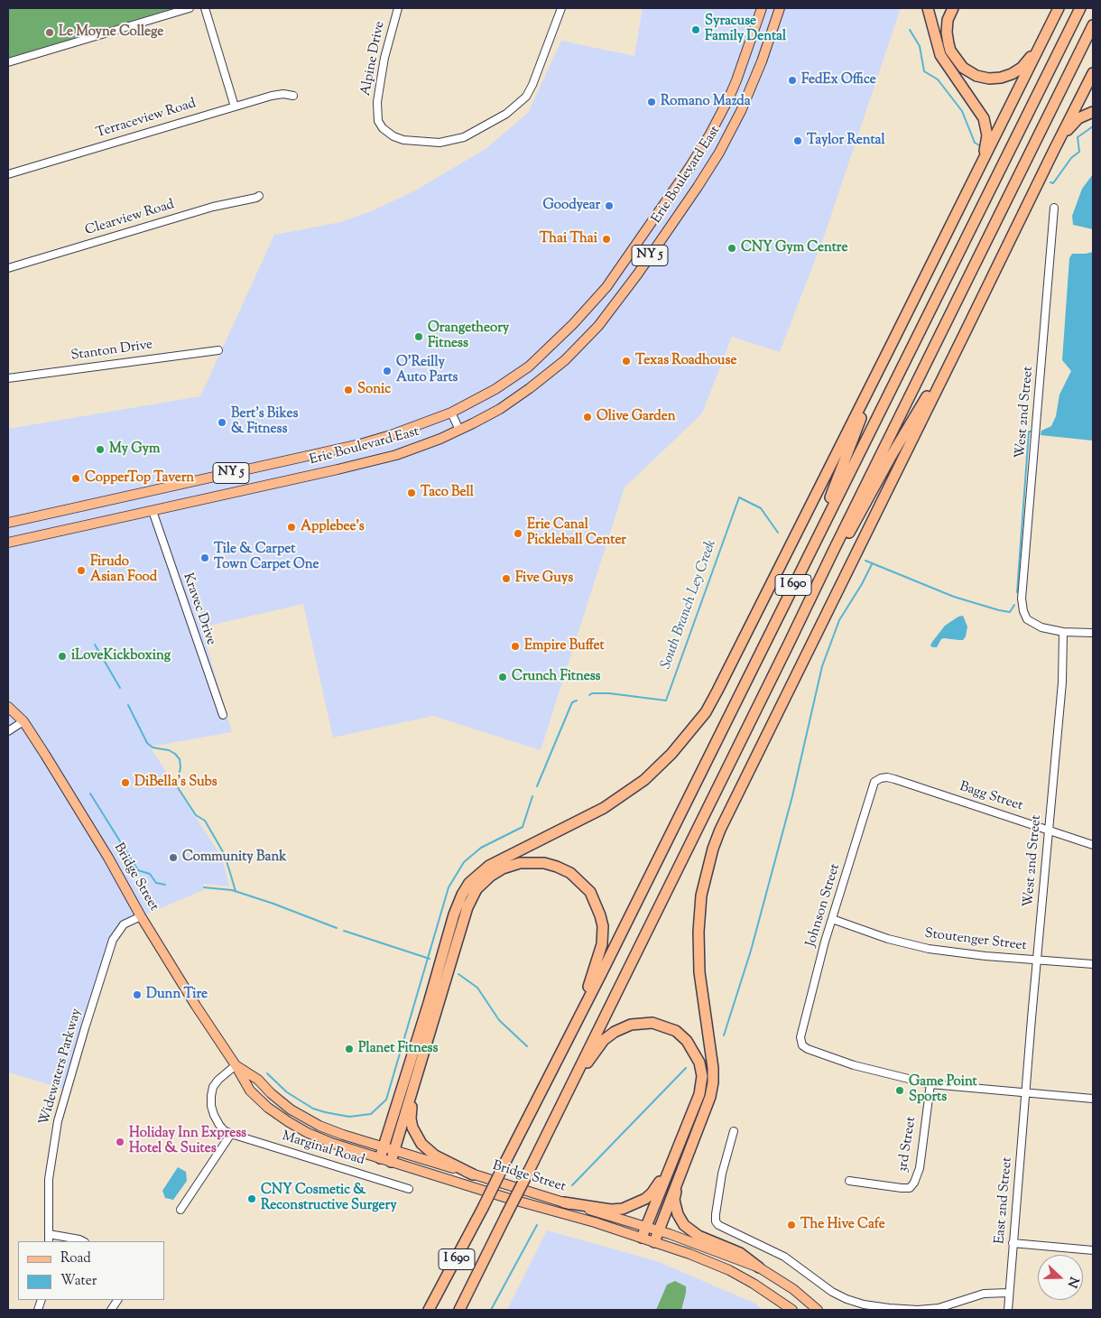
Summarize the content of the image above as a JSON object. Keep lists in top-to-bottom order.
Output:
{
  "streets": {
    "highway": ["I 690"],
    "main road": ["Erie Boulevard East", "NY 5", "Bridge Street"],
    "street": [
      "Alpine Drive",
      "Terraceview Road",
      "Clearview Road",
      "Stanton Drive",
      "West 2nd Street",
      "Kravec Drive",
      "Bagg Street",
      "Johnson Street",
      "Stoutenger Street",
      "Widewaters Parkway",
      "3rd Street",
      "Marginal Road",
      "East 2nd Street"
    ]
  },
  "crossings": [
    ["Erie Boulevard East", "Kravec Drive"],
    ["West 2nd Street", "Bagg Street"],
    ["West 2nd Street", "Stoutenger Street"],
    ["West 2nd Street", "East 2nd Street"],
    ["Bagg Street", "Johnson Street"],
    ["Bridge Street", "Widewaters Parkway"],
    ["Johnson Street", "Stoutenger Street"],
    ["Johnson Street", "3rd Street"]
  ],
  "water": ["South Branch Ley Creek"],
  "places": [
    "Syracuse Family Dental",
    "Le Moyne College",
    "FedEx Office",
    "Romano Mazda",
    "Taylor Rental",
    "Goodyear",
    "Thai Thai",
    "CNY Gym Centre",
    "Orangetheory Fitness",
    "Texas Roadhouse",
    "O'Reilly Auto Parts",
    "Sonic",
    "Olive Garden",
    "Bert's Bikes & Fitness",
    "My Gym",
    "CopperTop Tavern",
    "Taco Bell",
    "Applebee's",
    "Erie Canal Pickleball Center",
    "Tile & Carpet Town Carpet One",
    "Firudo Asian Food",
    "Five Guys",
    "Empire Buffet",
    "iLoveKickboxing",
    "Crunch Fitness",
    "DiBella's Subs",
    "Community Bank",
    "Dunn Tire",
    "Planet Fitness",
    "Game Point Sports",
    "Holiday Inn Express Hotel & Suites",
    "CNY Cosmetic & Reconstructive Surgery",
    "The Hive Cafe"
  ],
  "legend": ["Road", "Water"],
  "north": "right"
}
